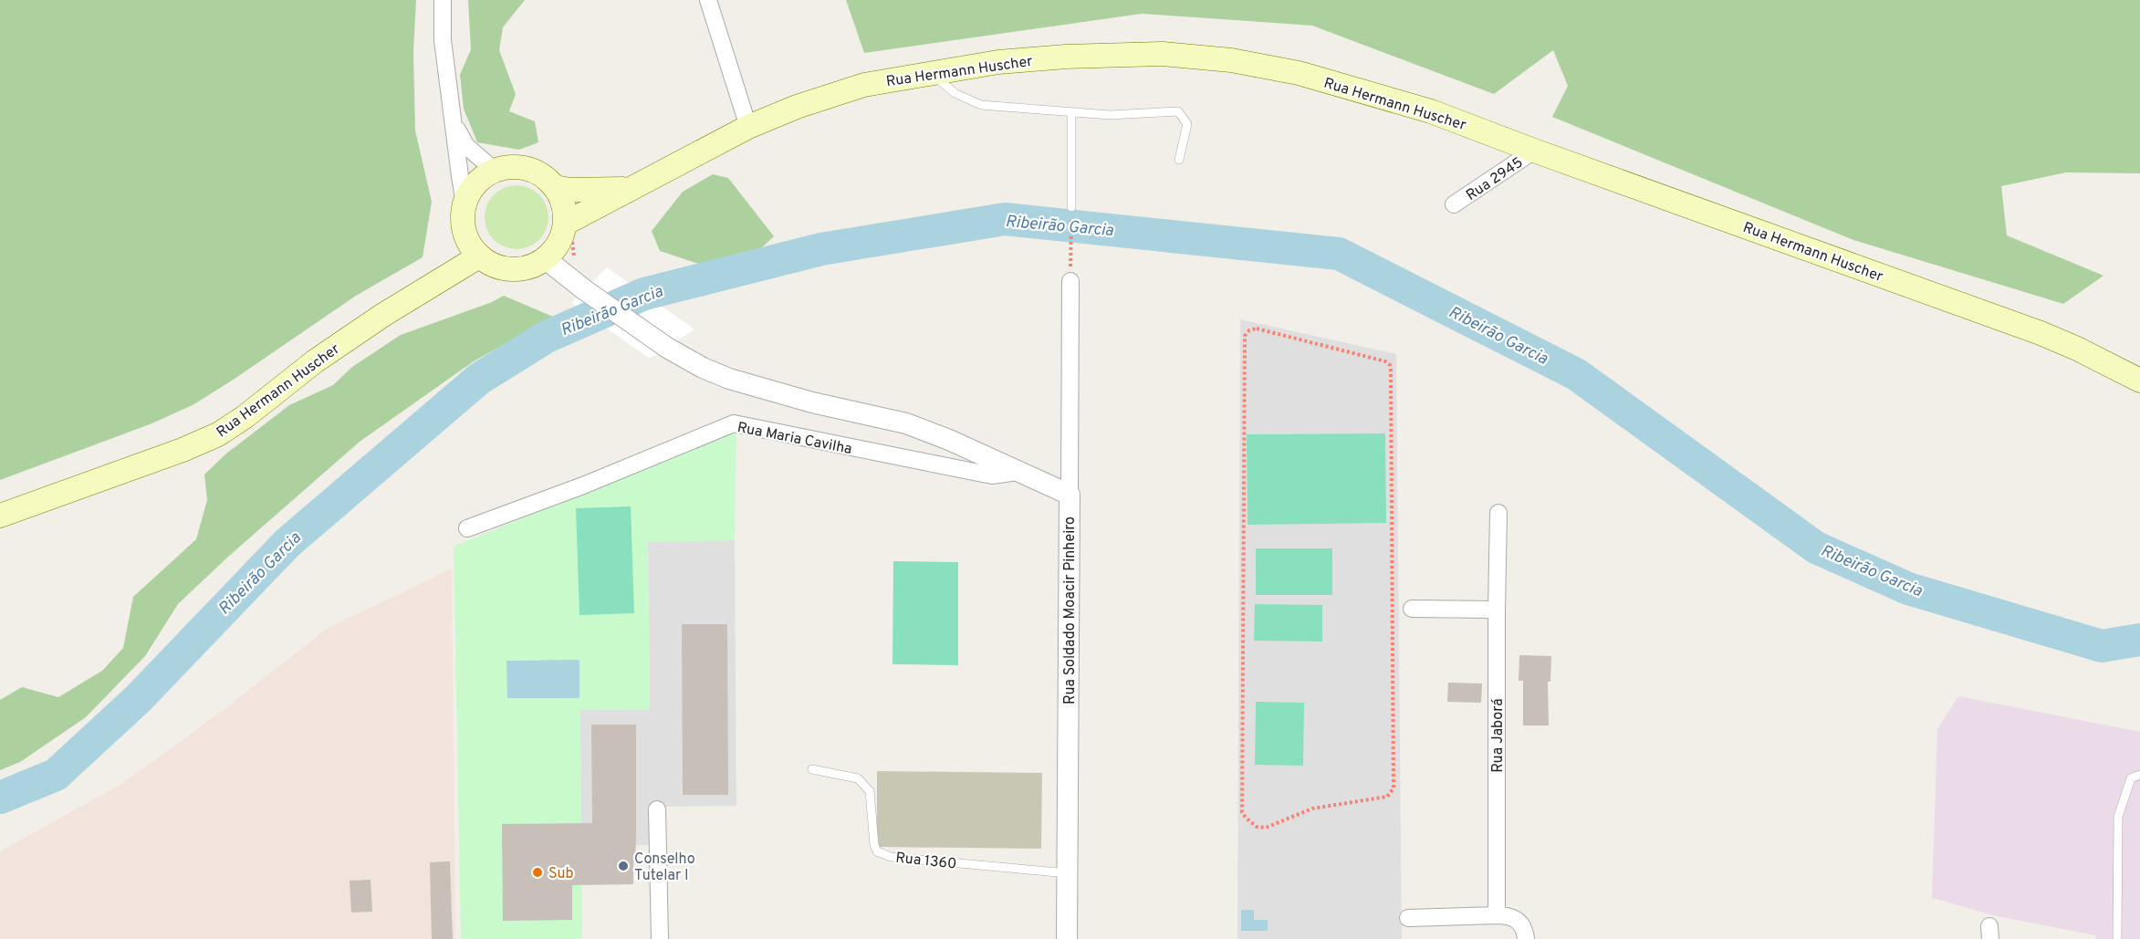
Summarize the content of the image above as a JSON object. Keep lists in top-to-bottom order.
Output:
{
  "streets": {
    "main road": ["Rua Hermann Huscher"],
    "street": [
      "Rua 2945",
      "Rua Maria Cavilha",
      "Rua Soldado Moacir Pinheiro",
      "Rua Jaborá"
    ],
    "lane": ["Rua 1360"]
  },
  "crossings": [
    ["Rua Hermann Huscher", "Rua 2945"],
    ["Rua Maria Cavilha", "Rua Soldado Moacir Pinheiro"],
    ["Rua Soldado Moacir Pinheiro", "Rua 1360"]
  ],
  "water": ["Ribeirão Garcia"],
  "places": ["Conselho Tutelar I", "Sub"]
}
